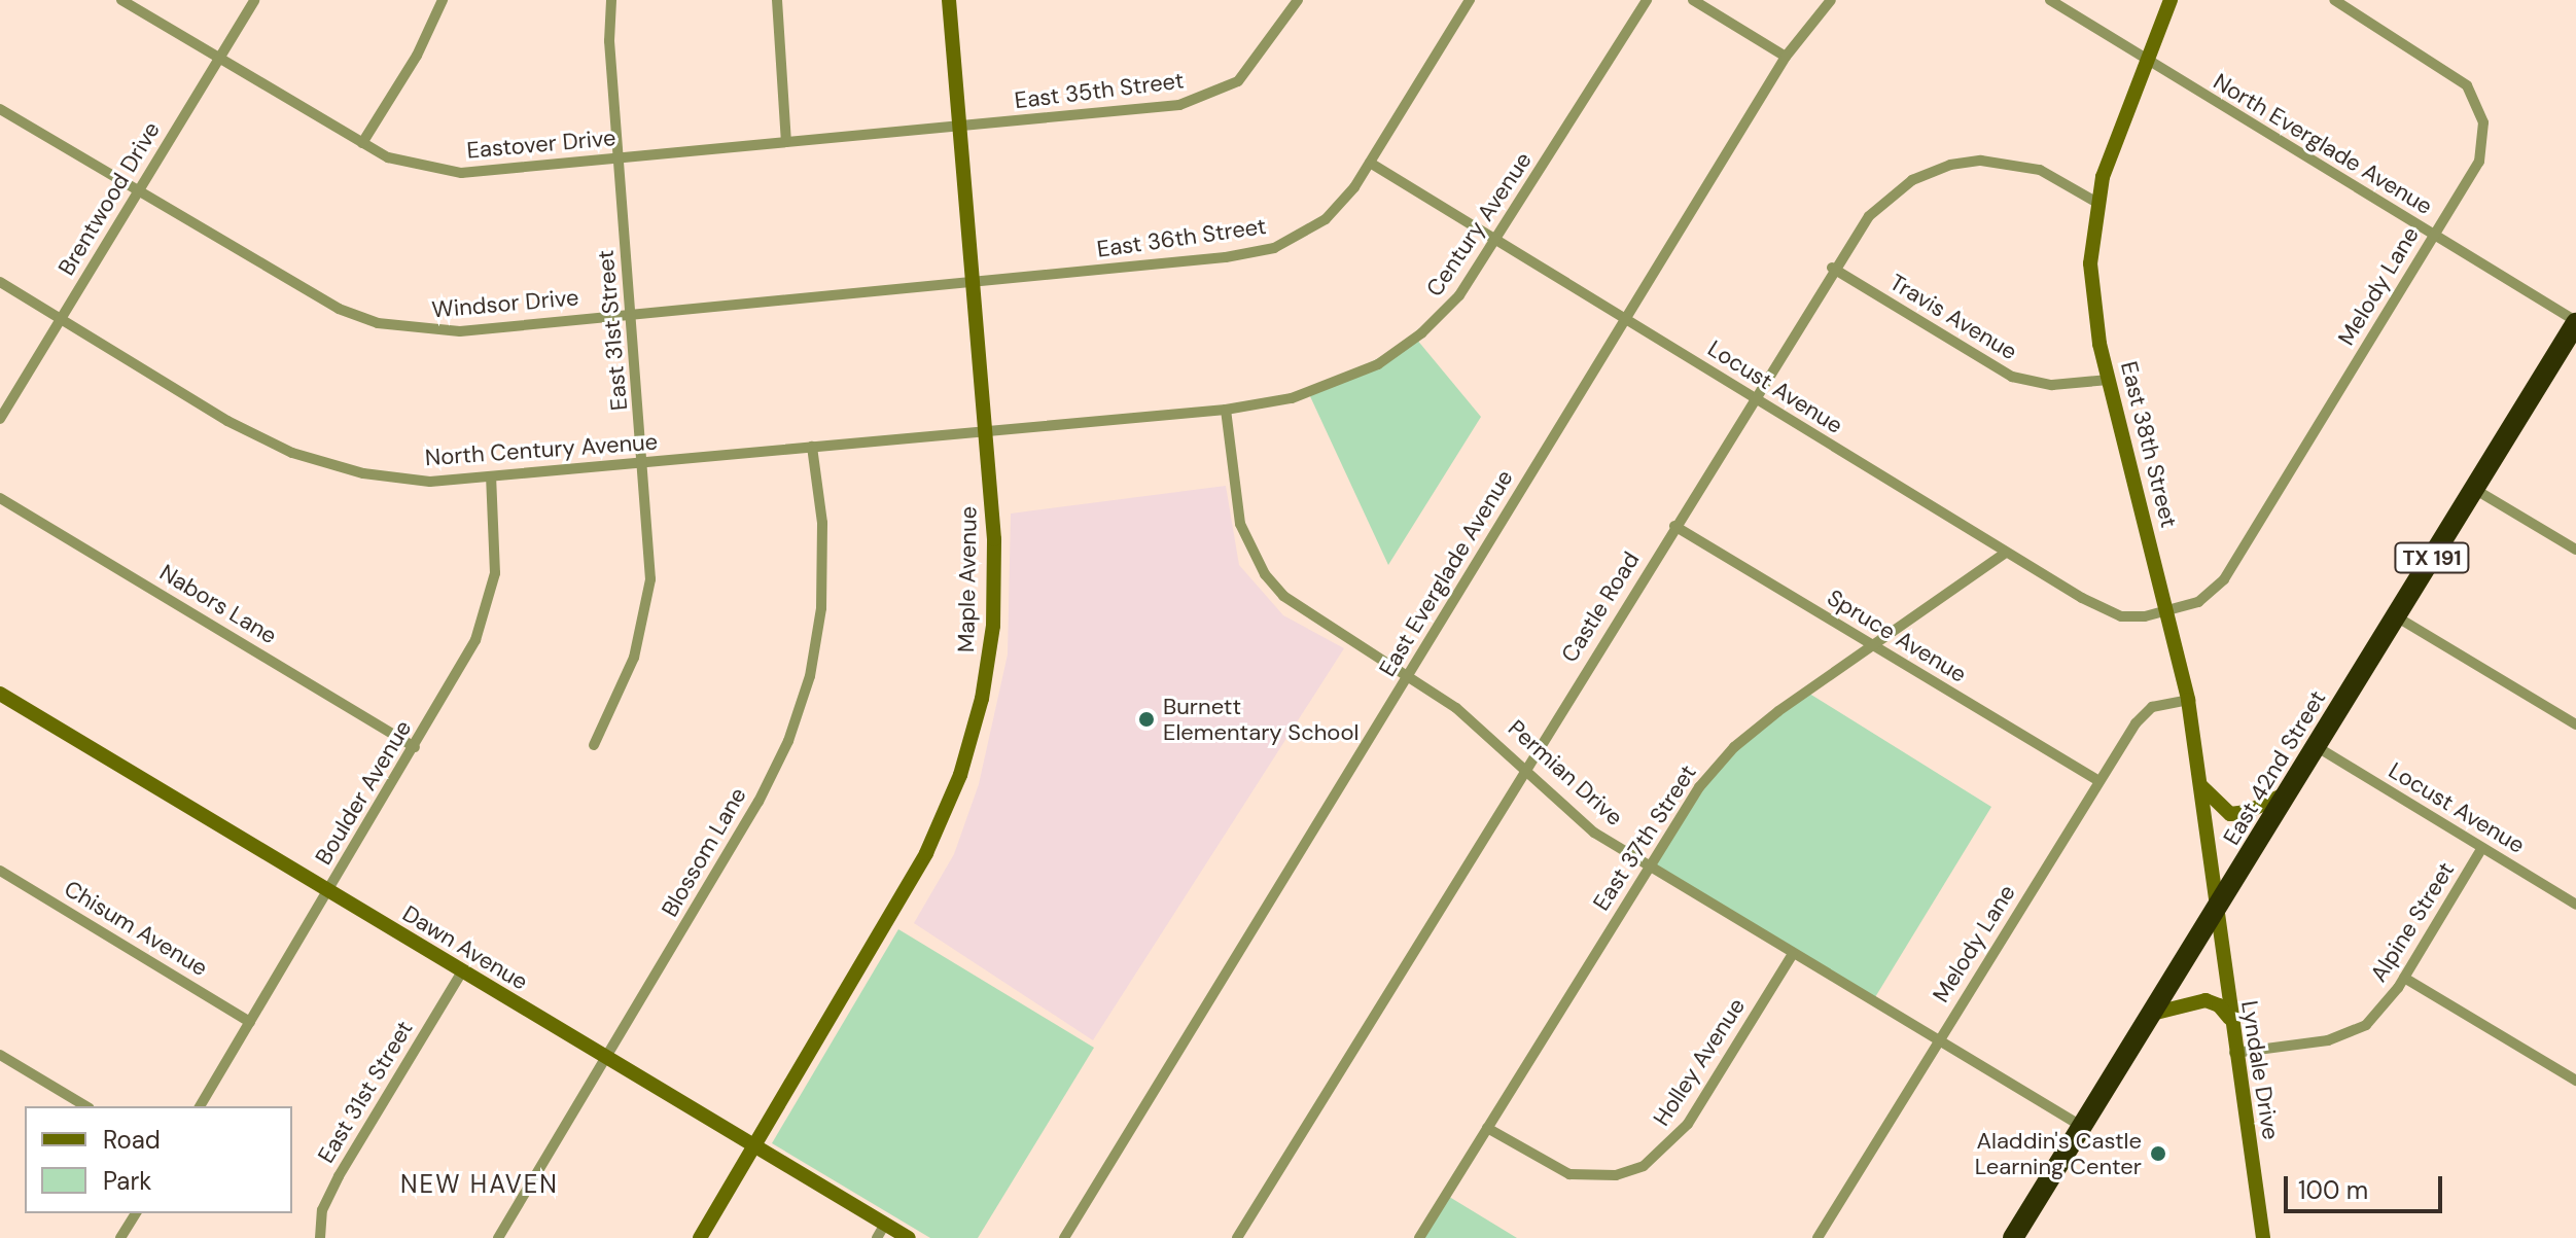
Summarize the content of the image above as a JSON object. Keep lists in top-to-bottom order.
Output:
{
  "streets": {
    "highway": ["TX 191", "East 42nd Street"],
    "street": [
      "East 35th Street",
      "Eastover Drive",
      "North Everglade Avenue",
      "Brentwood Drive",
      "Century Avenue",
      "East 36th Street",
      "Melody Lane",
      "Windsor Drive",
      "Travis Avenue",
      "East 31st Street",
      "Locust Avenue",
      "East 38th Street",
      "North Century Avenue",
      "East Everglade Avenue",
      "Maple Avenue",
      "Nabors Lane",
      "Castle Road",
      "Spruce Avenue",
      "Permian Drive",
      "Boulder Avenue",
      "East 37th Street",
      "Blossom Lane",
      "Alpine Street",
      "Chisum Avenue",
      "Dawn Avenue",
      "Holley Avenue",
      "Lyndale Drive"
    ]
  },
  "crossings": [
    ["East 35th Street", "Eastover Drive"],
    ["East 35th Street", "Maple Avenue"],
    ["Eastover Drive", "Brentwood Drive"],
    ["Eastover Drive", "East 31st Street"],
    ["Eastover Drive", "Maple Avenue"],
    ["North Everglade Avenue", "Melody Lane"],
    ["North Everglade Avenue", "East 38th Street"],
    ["North Everglade Avenue", "East 42nd Street"],
    ["Brentwood Drive", "Windsor Drive"],
    ["Brentwood Drive", "North Century Avenue"],
    ["Century Avenue", "Locust Avenue"],
    ["Century Avenue", "North Century Avenue"],
    ["Century Avenue", "Maple Avenue"],
    ["Century Avenue", "Permian Drive"],
    ["East 36th Street", "Windsor Drive"],
    ["East 36th Street", "Locust Avenue"],
    ["East 36th Street", "Maple Avenue"],
    ["Melody Lane", "Locust Avenue"],
    ["Melody Lane", "East 38th Street"],
    ["Melody Lane", "Spruce Avenue"],
    ["Melody Lane", "Permian Drive"],
    ["Windsor Drive", "East 31st Street"],
    ["Windsor Drive", "Maple Avenue"],
    ["Travis Avenue", "East 38th Street"],
    ["Travis Avenue", "Castle Road"],
    ["East 31st Street", "North Century Avenue"],
    ["East 31st Street", "Dawn Avenue"],
    ["Locust Avenue", "East 38th Street"],
    ["Locust Avenue", "East Everglade Avenue"],
    ["Locust Avenue", "Castle Road"],
    ["Locust Avenue", "East 42nd Street"],
    ["Locust Avenue", "East 37th Street"],
    ["Locust Avenue", "Alpine Street"],
    ["East 38th Street", "Castle Road"],
    ["East 38th Street", "East 42nd Street"],
    ["East 38th Street", "Lyndale Drive"],
    ["North Century Avenue", "Maple Avenue"],
    ["North Century Avenue", "Boulder Avenue"],
    ["North Century Avenue", "Blossom Lane"],
    ["East Everglade Avenue", "Permian Drive"],
    ["Maple Avenue", "Dawn Avenue"],
    ["Nabors Lane", "Boulder Avenue"],
    ["Castle Road", "Spruce Avenue"],
    ["Castle Road", "Permian Drive"],
    ["Spruce Avenue", "East 37th Street"],
    ["East 42nd Street", "Permian Drive"],
    ["East 42nd Street", "Lyndale Drive"],
    ["Permian Drive", "East 37th Street"],
    ["Permian Drive", "Holley Avenue"],
    ["Boulder Avenue", "Chisum Avenue"],
    ["Boulder Avenue", "Dawn Avenue"],
    ["East 37th Street", "Holley Avenue"],
    ["Blossom Lane", "Dawn Avenue"],
    ["Alpine Street", "Lyndale Drive"]
  ],
  "districts": ["NEW HAVEN"],
  "places": ["Burnett Elementary School", "Aladdin's Castle Learning Center"],
  "legend": ["Road", "Park"],
  "scale_bar": "100 m"
}
